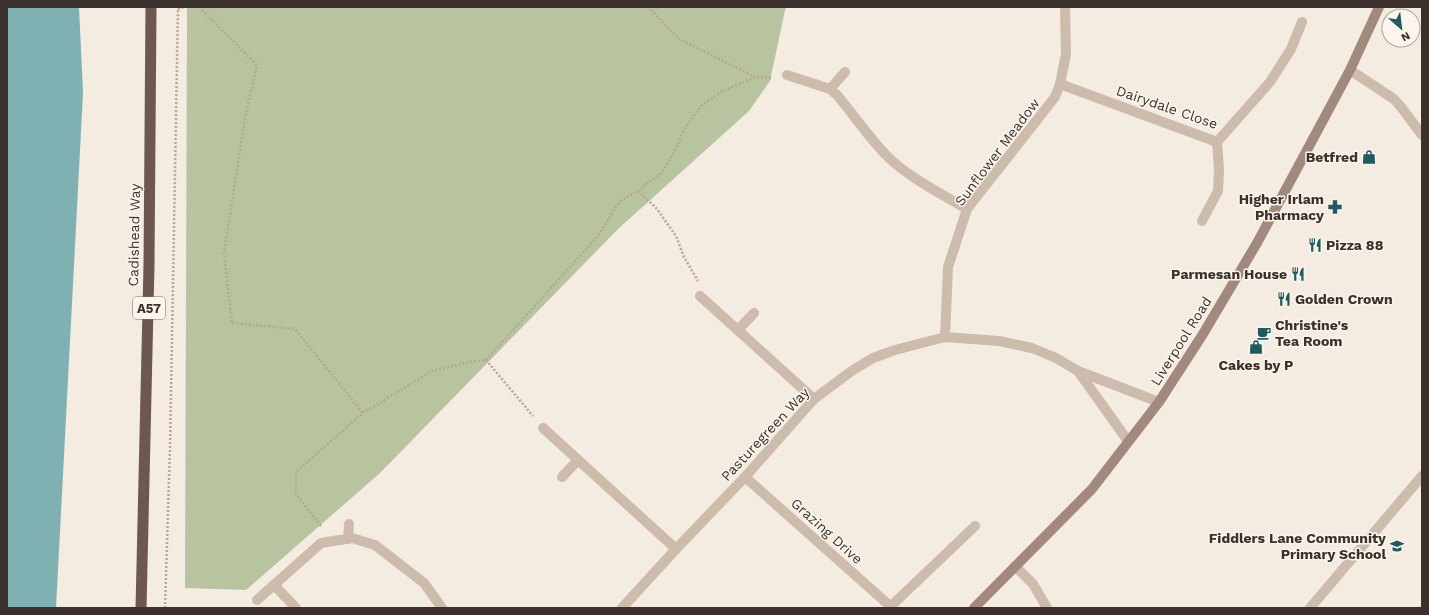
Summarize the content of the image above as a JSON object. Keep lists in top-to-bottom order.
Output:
{
  "streets": {
    "highway": ["Cadishead Way", "A57"],
    "main road": ["Liverpool Road"],
    "street": [
      "Dairydale Close",
      "Sunflower Meadow",
      "Pasturegreen Way",
      "Grazing Drive"
    ]
  },
  "crossings": [
    ["Dairydale Close", "Sunflower Meadow"],
    ["Sunflower Meadow", "Pasturegreen Way"],
    ["Liverpool Road", "Pasturegreen Way"],
    ["Pasturegreen Way", "Grazing Drive"]
  ],
  "places": {
    "shop": ["Betfred", "Cakes by P"],
    "pharmacy": ["Higher Irlam Pharmacy"],
    "restaurant": ["Pizza 88", "Parmesan House", "Golden Crown"],
    "cafe": ["Christine's Tea Room"],
    "school or university": ["Fiddlers Lane Community Primary School"]
  },
  "north": "bottom right"
}
